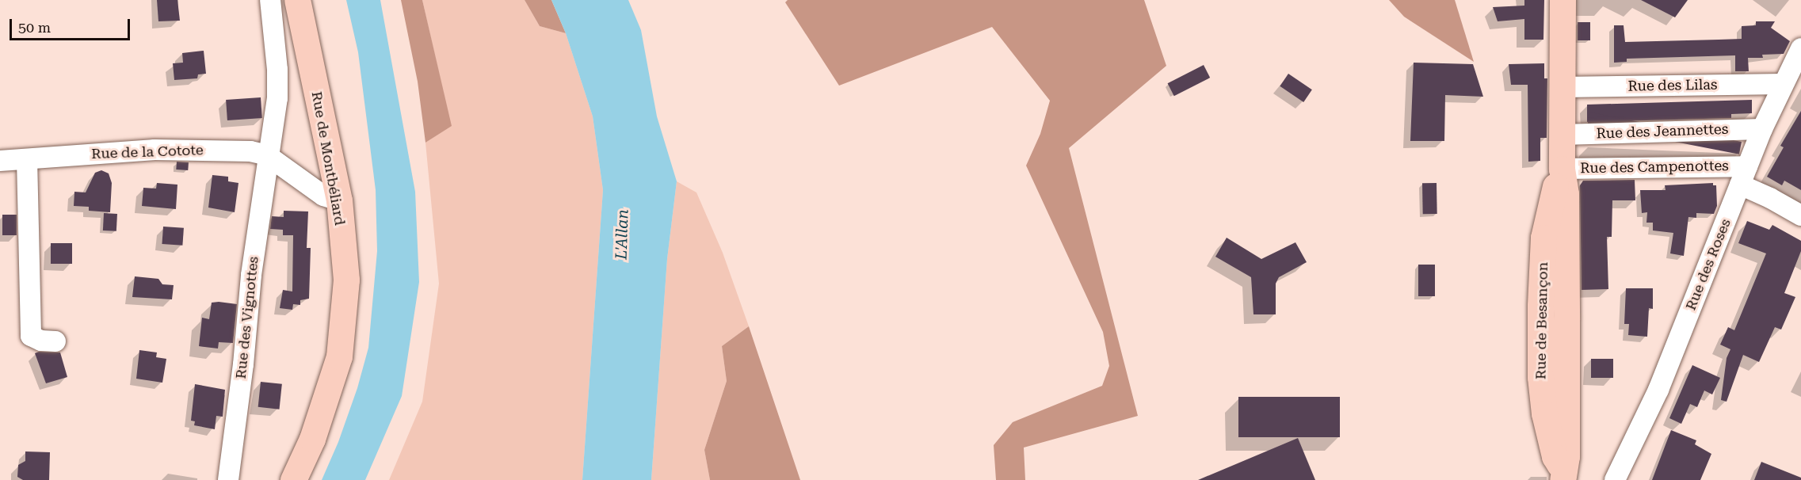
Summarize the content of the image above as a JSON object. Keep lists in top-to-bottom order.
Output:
{
  "streets": {
    "main road": ["Rue de Montbéliard", "Rue de Besançon"],
    "street": [
      "Rue des Lilas",
      "Rue des Jeannettes",
      "Rue de la Cotote",
      "Rue des Campenottes",
      "Rue des Roses",
      "Rue des Vignottes"
    ]
  },
  "crossings": [
    ["Rue des Lilas", "Rue des Roses"],
    ["Rue des Lilas", "Rue de Besançon"],
    ["Rue des Jeannettes", "Rue des Roses"],
    ["Rue des Jeannettes", "Rue de Besançon"],
    ["Rue de la Cotote", "Rue des Vignottes"],
    ["Rue des Campenottes", "Rue des Roses"],
    ["Rue des Campenottes", "Rue de Besançon"]
  ],
  "water": ["L'Allan"],
  "scale_bar": "50 m"
}
